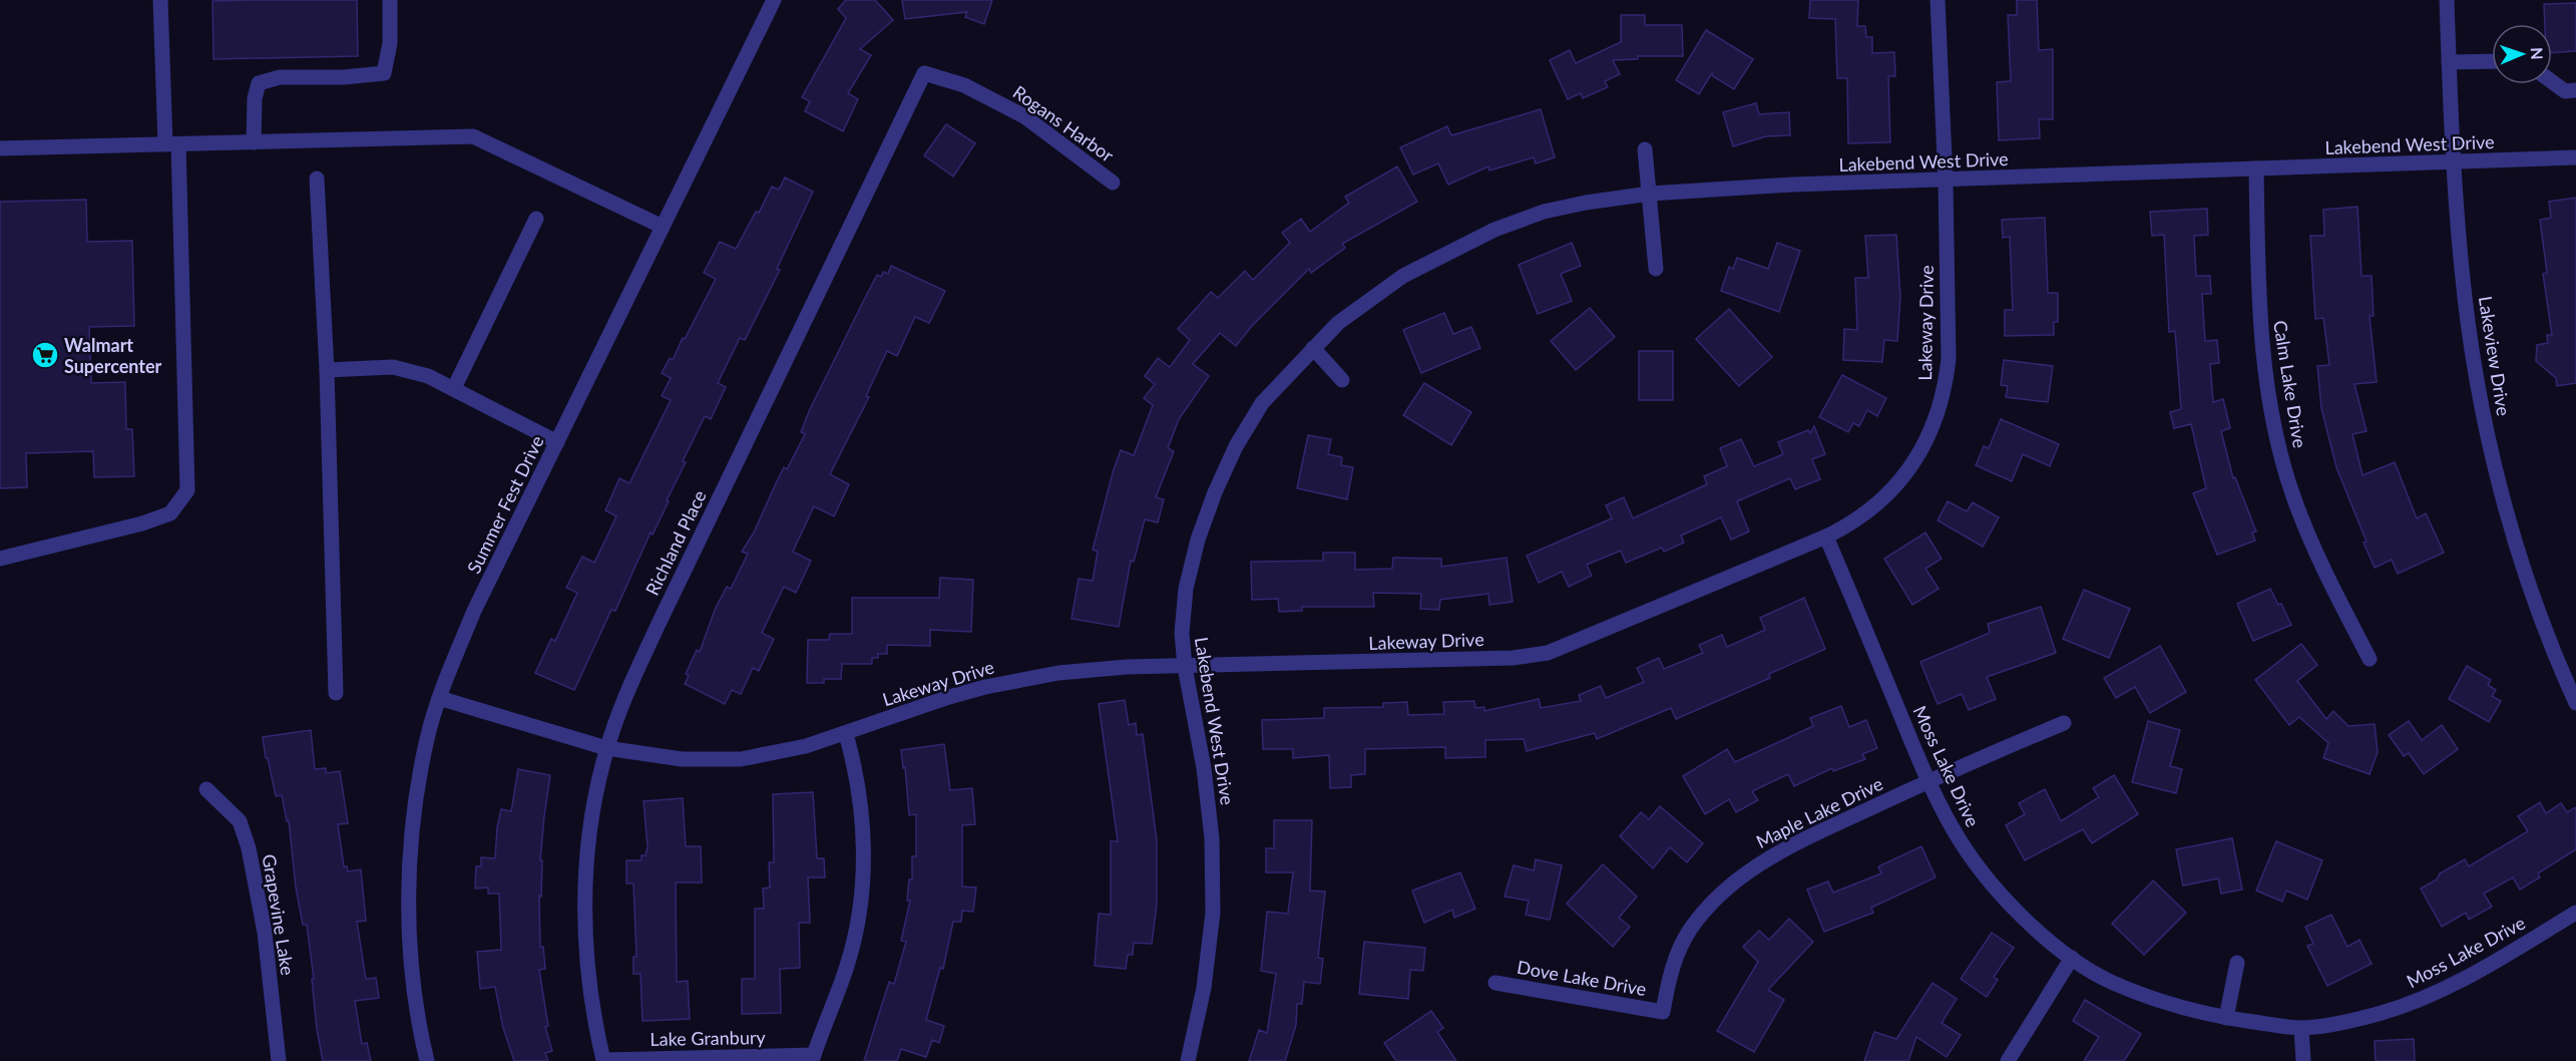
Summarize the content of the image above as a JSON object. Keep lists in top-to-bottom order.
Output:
{
  "streets": {
    "street": [
      "Rogans Harbor",
      "Lakebend West Drive",
      "Lakeway Drive",
      "Lakeview Drive",
      "Calm Lake Drive",
      "Summer Fest Drive",
      "Richland Place",
      "Moss Lake Drive",
      "Maple Lake Drive",
      "Grapevine Lake",
      "Dove Lake Drive",
      "Lake Granbury"
    ]
  },
  "crossings": [
    ["Rogans Harbor", "Richland Place"],
    ["Lakebend West Drive", "Lakeway Drive"],
    ["Lakebend West Drive", "Lakeview Drive"],
    ["Lakebend West Drive", "Calm Lake Drive"],
    ["Lakeway Drive", "Summer Fest Drive"],
    ["Lakeway Drive", "Richland Place"],
    ["Lakeway Drive", "Moss Lake Drive"],
    ["Richland Place", "Lake Granbury"],
    ["Moss Lake Drive", "Maple Lake Drive"],
    ["Maple Lake Drive", "Dove Lake Drive"]
  ],
  "places": {
    "supermarket": ["Walmart Supercenter"]
  },
  "north": "right"
}
